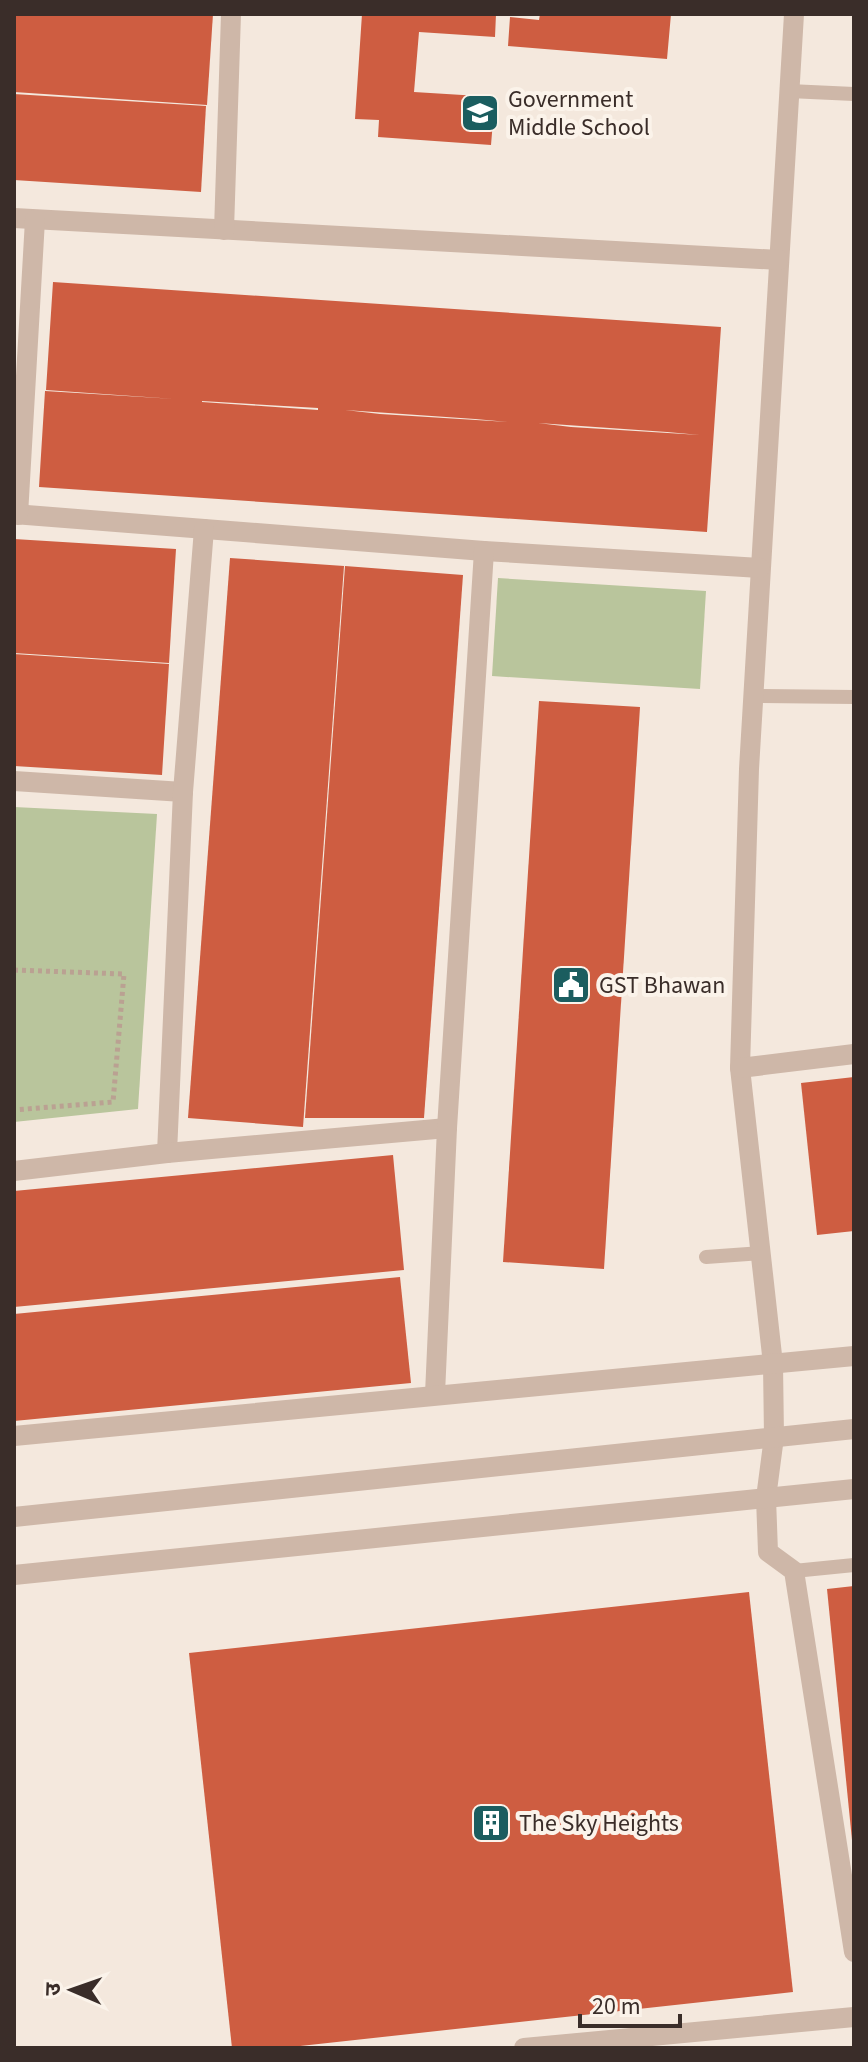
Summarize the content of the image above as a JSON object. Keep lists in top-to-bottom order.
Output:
{
  "places": {
    "school or university": ["Government Middle School"],
    "public building": ["GST Bhawan"],
    "building": ["The Sky Heights"]
  },
  "scale_bar": "20 m",
  "north": "left"
}
